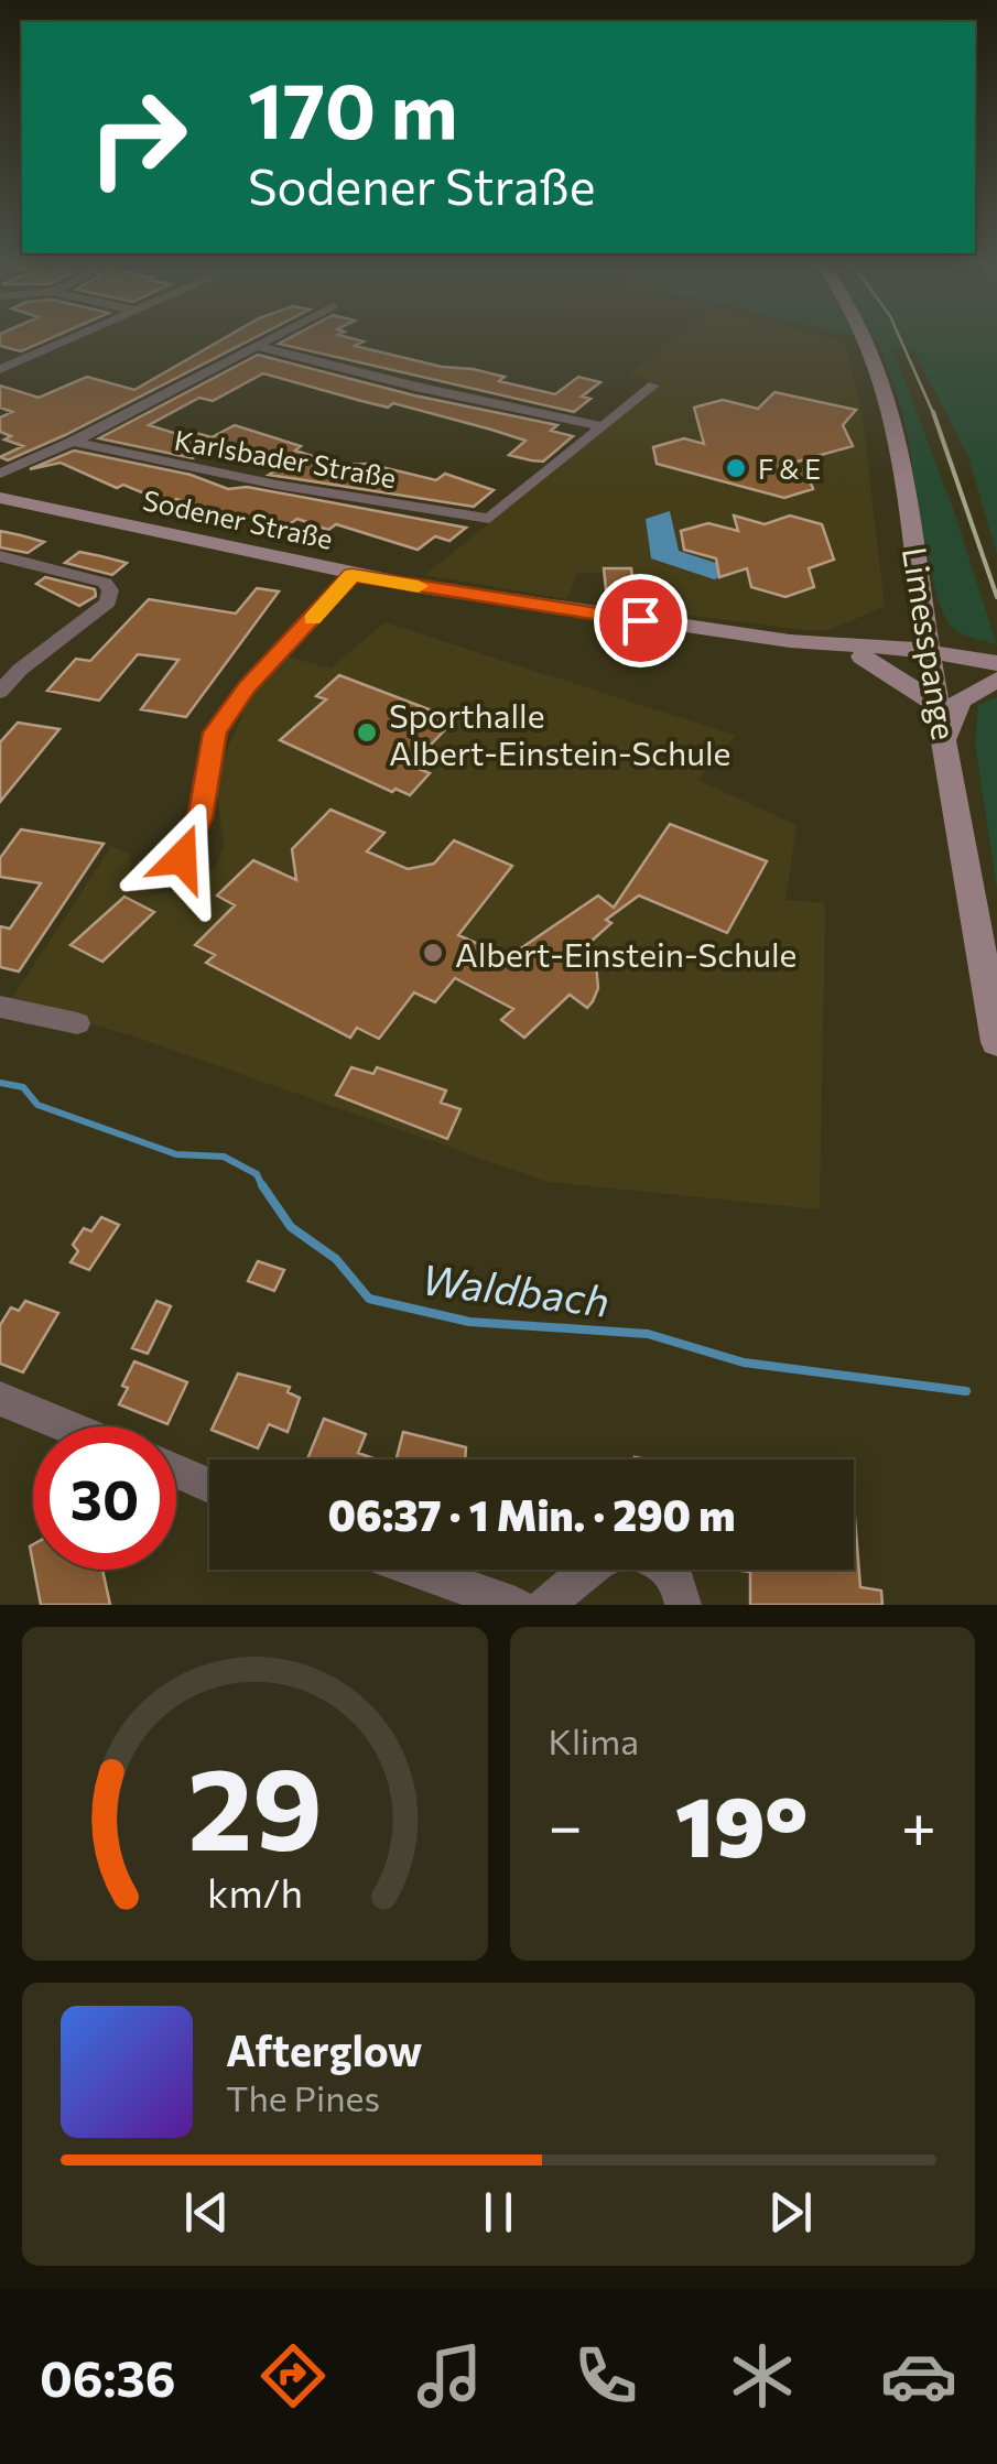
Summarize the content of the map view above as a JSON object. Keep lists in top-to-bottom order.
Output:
{
  "streets": {
    "main road": ["Sodener Straße", "Limesspange"],
    "street": ["Karlsbader Straße"]
  },
  "crossings": [
    ["Sodener Straße", "Limesspange"]
  ],
  "water": ["Waldbach"],
  "places": ["F & E", "Sporthalle Albert-Einstein-Schule", "Albert-Einstein-Schule"],
  "page": {
    "turn": ["170 m", "Sodener Straße"],
    "limit": "30",
    "trip": "06:37 · 1 Min. · 290 m",
    "tile": "Klima",
    "heat": ["−", "19°", "+"],
    "song": ["Afterglow", "The Pines"],
    "tabs": "06:36",
    "gauge": ["29", "km/h"]
  }
}
